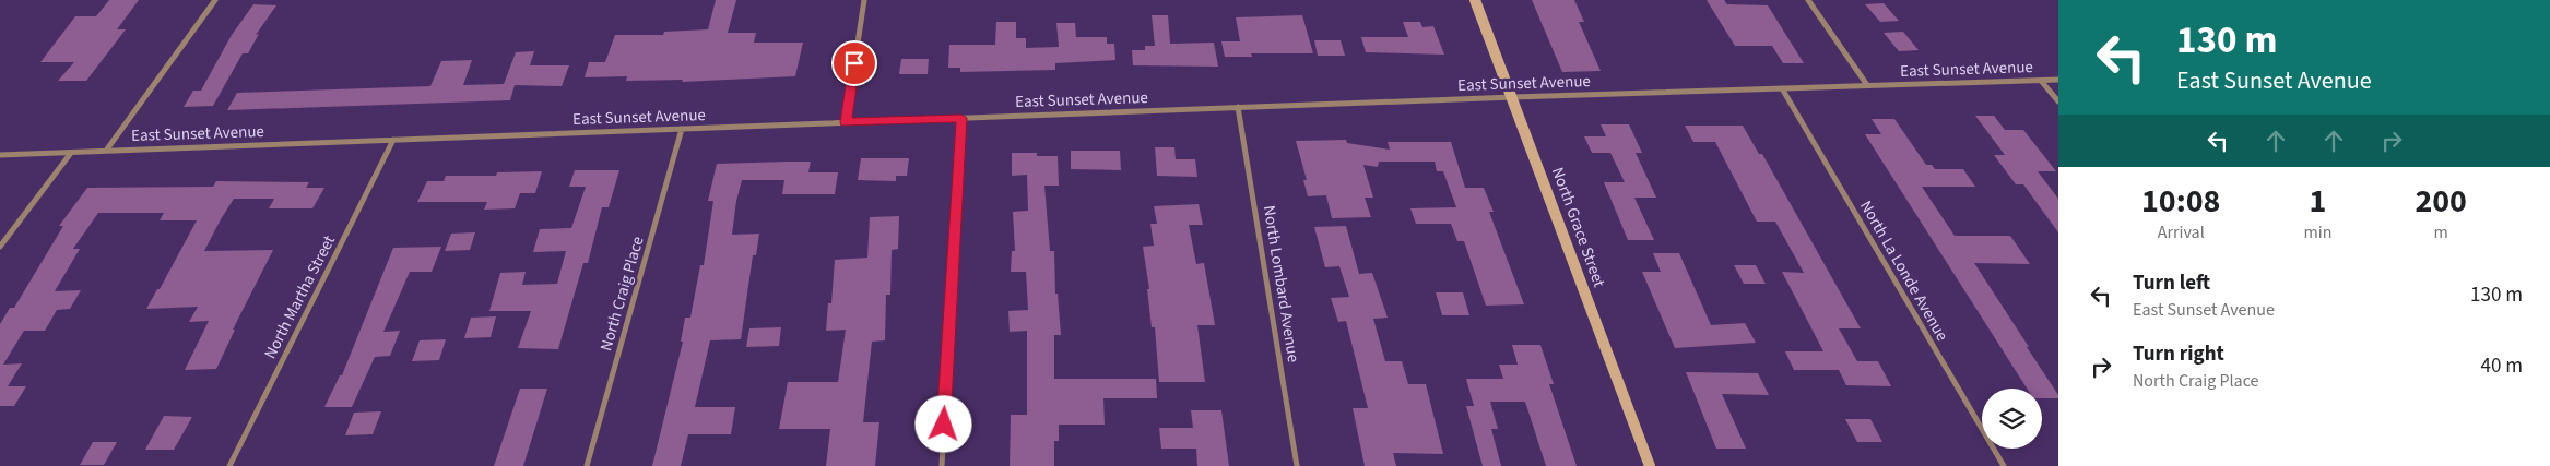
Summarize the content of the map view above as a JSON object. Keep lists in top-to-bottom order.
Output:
{
  "streets": {
    "street": [
      "East Sunset Avenue",
      "North Grace Street",
      "North La Londe Avenue",
      "North Lombard Avenue",
      "North Craig Place",
      "North Martha Street"
    ]
  },
  "crossings": [
    ["East Sunset Avenue", "North Grace Street"],
    ["East Sunset Avenue", "North La Londe Avenue"],
    ["East Sunset Avenue", "North Lombard Avenue"],
    ["East Sunset Avenue", "North Craig Place"],
    ["East Sunset Avenue", "North Martha Street"]
  ],
  "page": {
    "turn": ["130 m", "East Sunset Avenue"],
    "eta": [
      "10:08",
      "Arrival",
      "1",
      "min",
      "200",
      "m"
    ],
    "list": [
      {
        "name": "Turn left",
        "note": "East Sunset Avenue",
        "value": "130 m"
      },
      {
        "name": "Turn right",
        "note": "North Craig Place",
        "value": "40 m"
      }
    ]
  }
}
